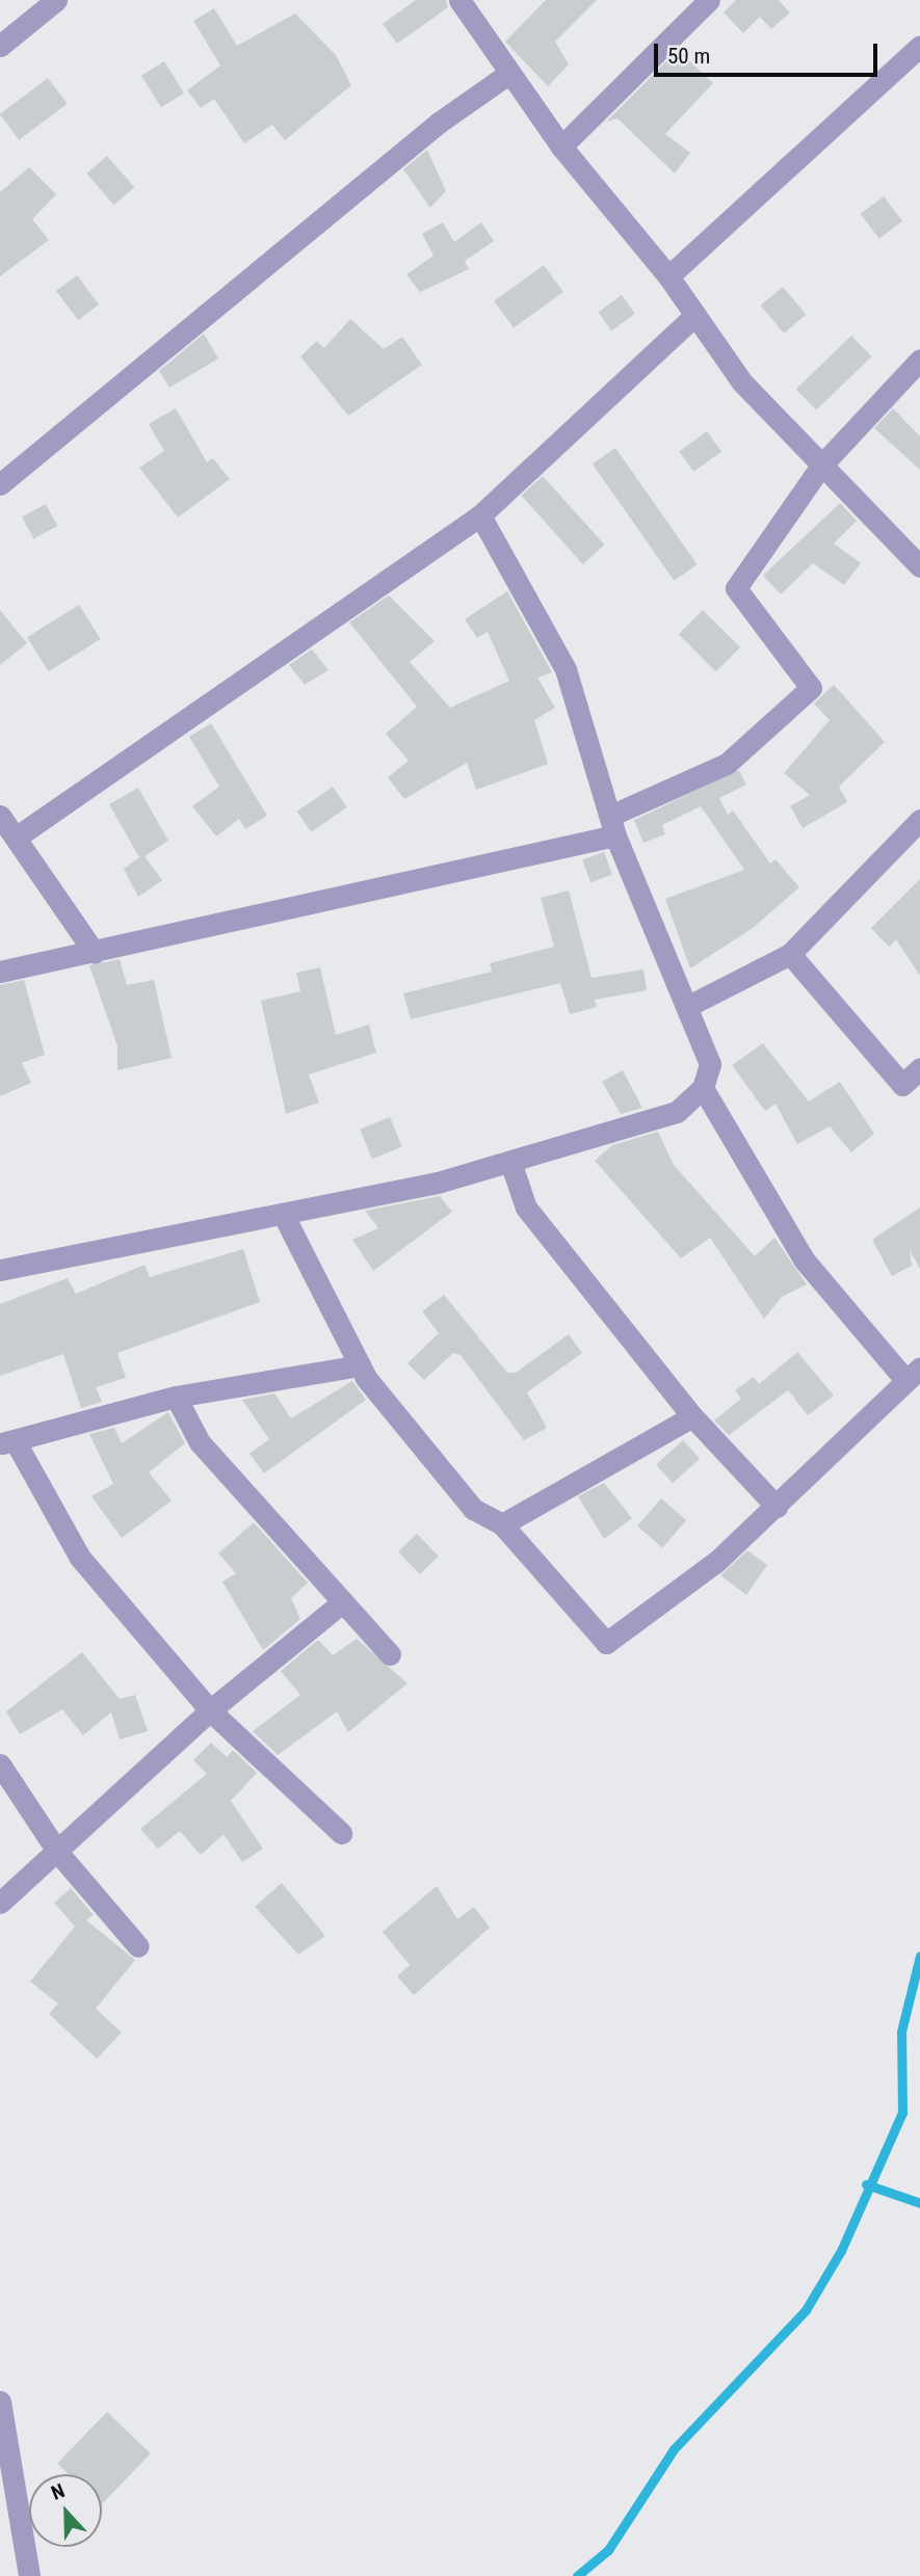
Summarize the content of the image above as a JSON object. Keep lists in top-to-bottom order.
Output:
{
  "scale_bar": "50 m",
  "north": "top"
}
